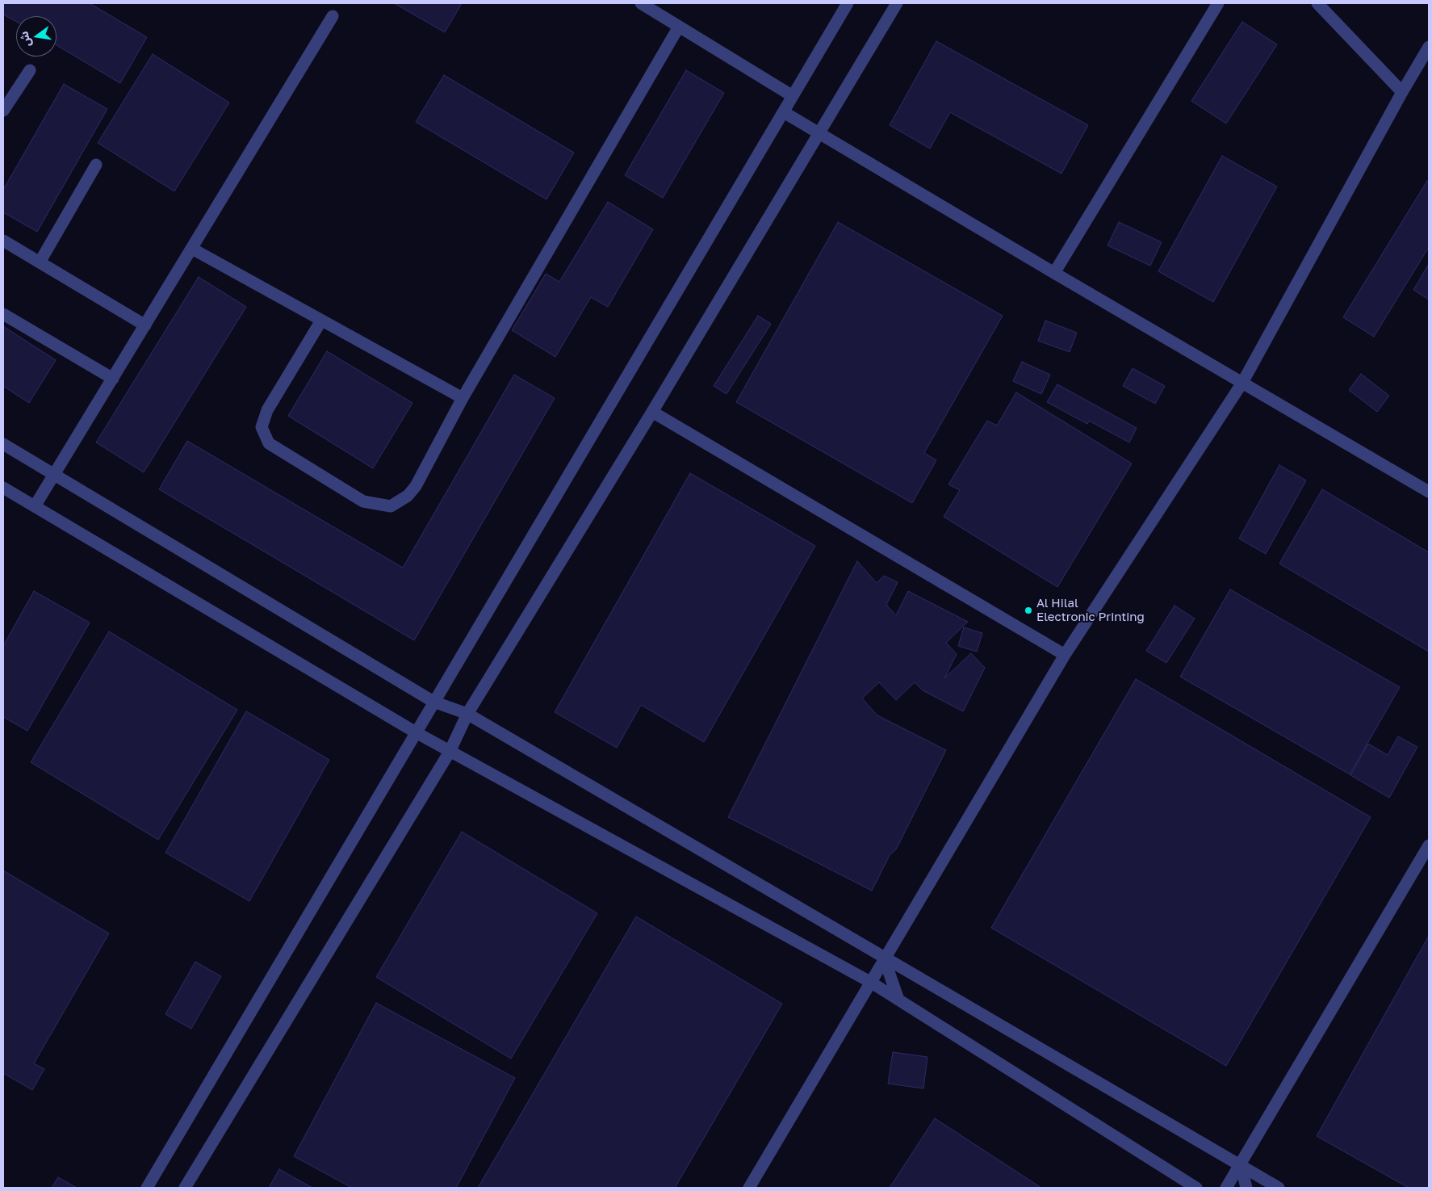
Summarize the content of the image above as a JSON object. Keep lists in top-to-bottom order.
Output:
{
  "places": ["Al Hilal Electronic Printing"],
  "north": "left"
}
